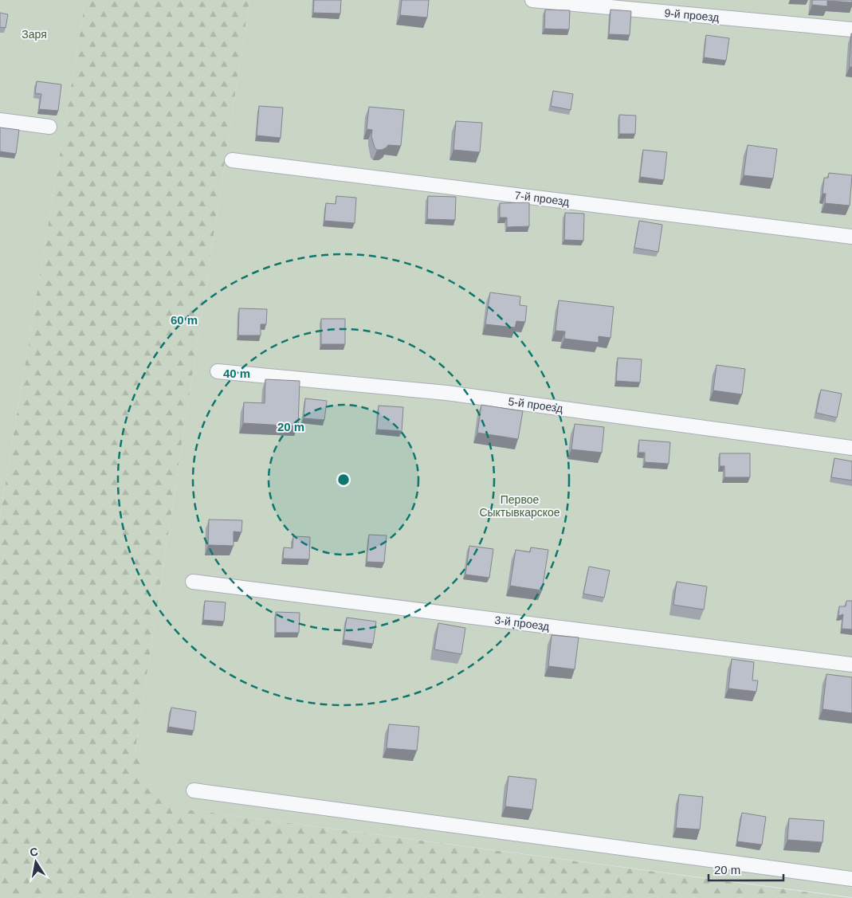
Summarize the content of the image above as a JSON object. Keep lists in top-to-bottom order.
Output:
{
  "streets": {
    "lane": [
      "9-й проезд",
      "7-й проезд",
      "5-й проезд",
      "3-й проезд"
    ]
  },
  "parks": ["Заря", "Первое Сыктывкарское"],
  "scale_bar": "20 m",
  "north": "top",
  "rings": ["60 m", "40 m", "20 m"]
}
